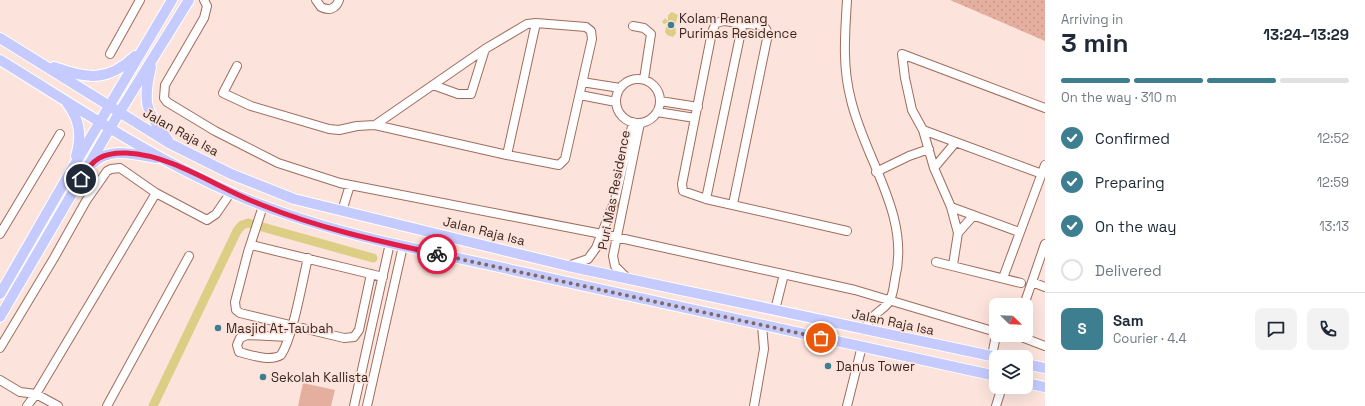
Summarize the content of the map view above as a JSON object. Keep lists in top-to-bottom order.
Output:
{
  "streets": {
    "main road": ["Jalan Raja Isa"],
    "street": ["Puri Mas Residence"]
  },
  "crossings": [
    ["Jalan Raja Isa", "Puri Mas Residence"]
  ],
  "places": [
    "Kolam Renang Purimas Residence",
    "Masjid At-Taubah",
    "Danus Tower",
    "Sekolah Kallista"
  ],
  "north": "bottom right",
  "page": {
    "heading": ["3 min", "Arriving in", "13:24–13:29"],
    "panel": ["Sam", "Courier · 4.4"],
    "bar": "On the way · 310 m",
    "list": [
      ["Confirmed", "12:52"],
      ["Preparing", "12:59"],
      ["On the way", "13:13"],
      "Delivered"
    ],
    "round": "S"
  }
}
